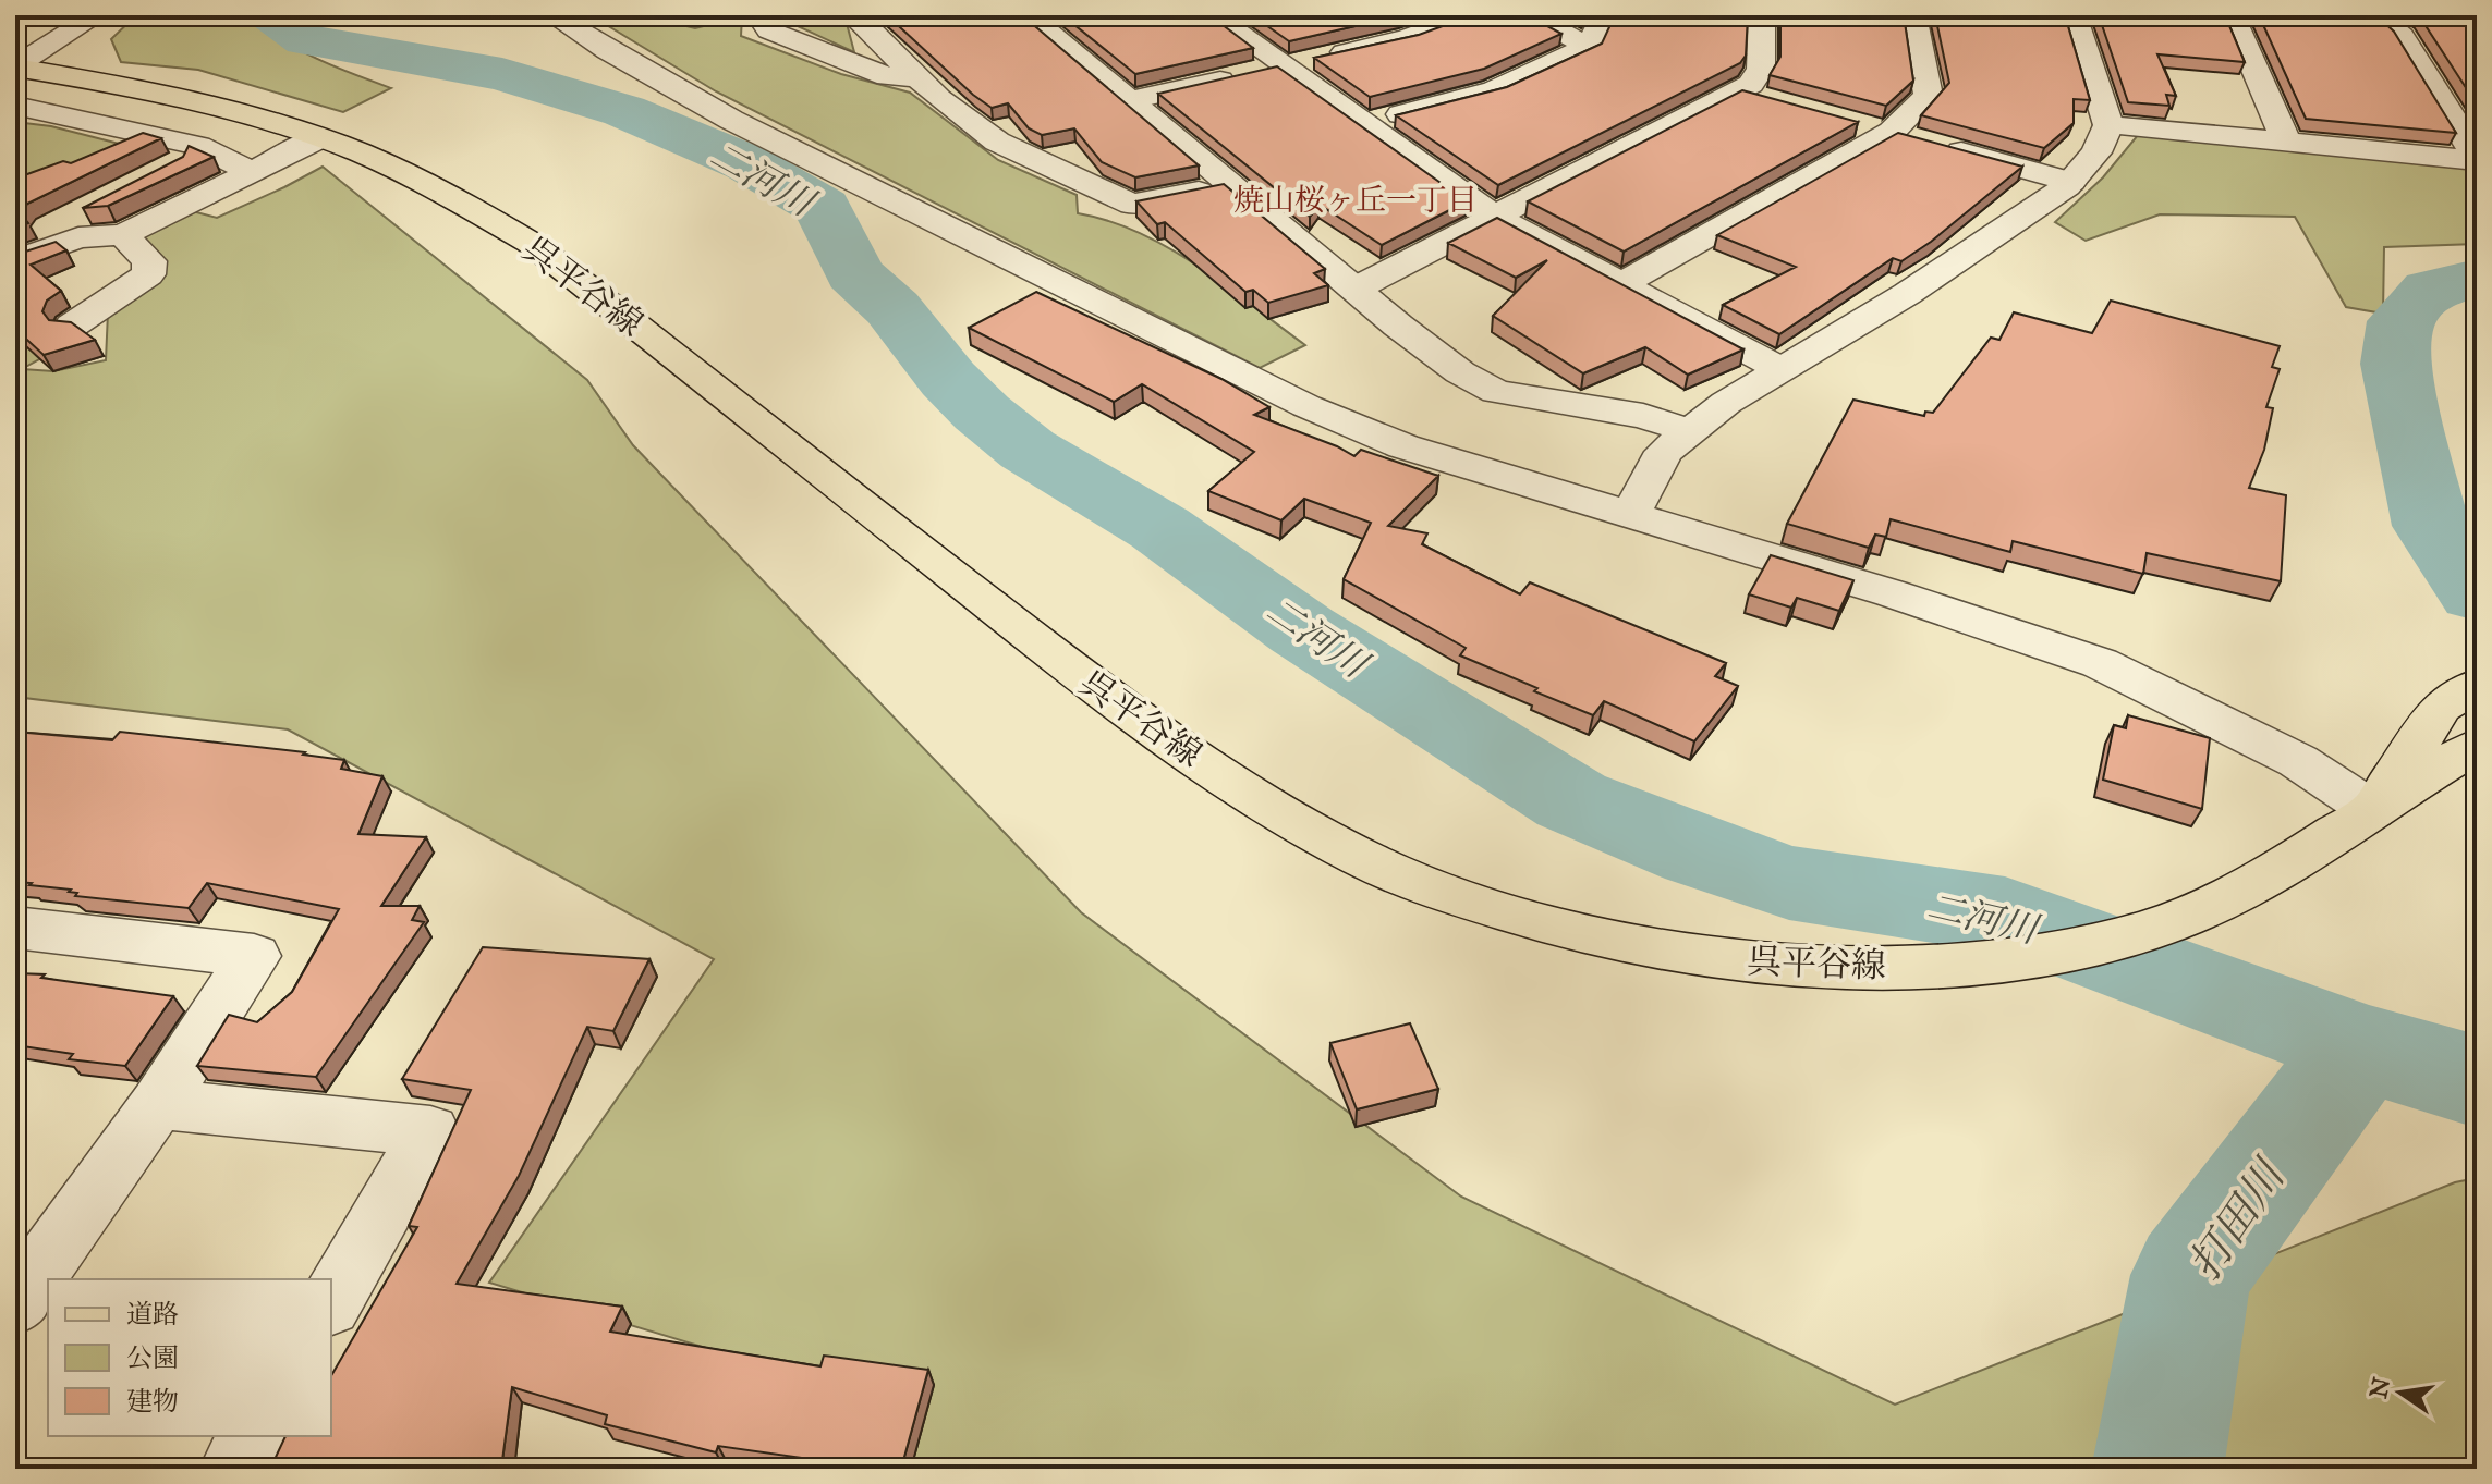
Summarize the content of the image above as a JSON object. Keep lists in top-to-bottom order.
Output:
{
  "streets": {
    "main road": ["呉平谷線"]
  },
  "districts": ["焼山桜ヶ丘一丁目"],
  "water": ["二河川", "打田川"],
  "legend": ["道路", "公園", "建物"],
  "north": "left"
}
